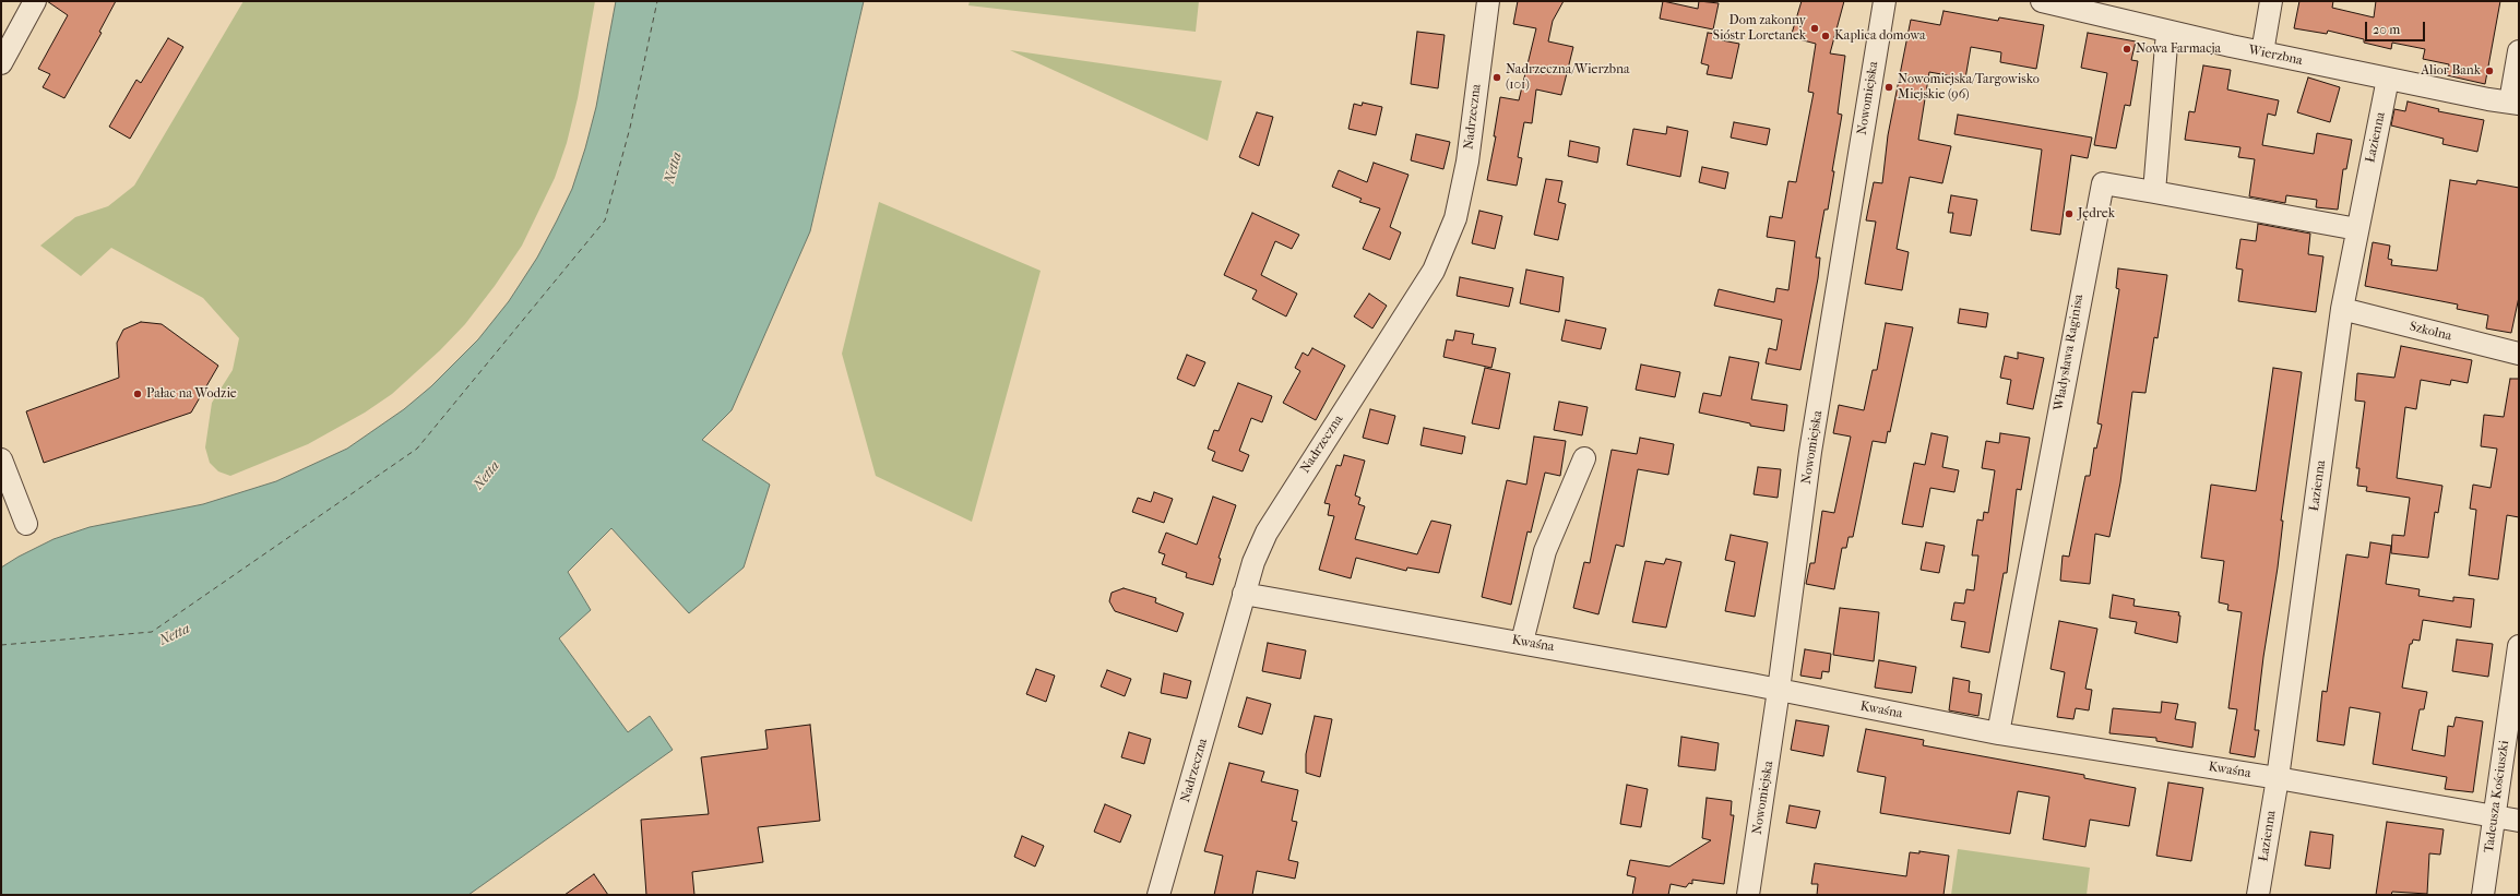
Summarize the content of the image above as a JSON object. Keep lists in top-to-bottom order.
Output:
{
  "streets": {
    "street": [
      "Wierzbna",
      "Nowomiejska",
      "Nadrzeczna",
      "Łazienna",
      "Szkolna",
      "Władysława Raginisa",
      "Kwaśna",
      "Tadeusza Kościuszki"
    ]
  },
  "crossings": [
    ["Wierzbna", "Łazienna"],
    ["Nowomiejska", "Kwaśna"],
    ["Nadrzeczna", "Kwaśna"],
    ["Łazienna", "Szkolna"],
    ["Łazienna", "Kwaśna"],
    ["Władysława Raginisa", "Kwaśna"],
    ["Kwaśna", "Tadeusza Kościuszki"]
  ],
  "water": ["Netta"],
  "places": [
    "Dom zakonny Sióstr Loretanek",
    "Kaplica domowa",
    "Nowa Farmacja",
    "Alior Bank",
    "Nadrzeczna/Wierzbna (101)",
    "Nowomiejska/Targowisko Miejskie (96)",
    "Jędrek",
    "Pałac na Wodzie"
  ],
  "scale_bar": "20 m"
}
